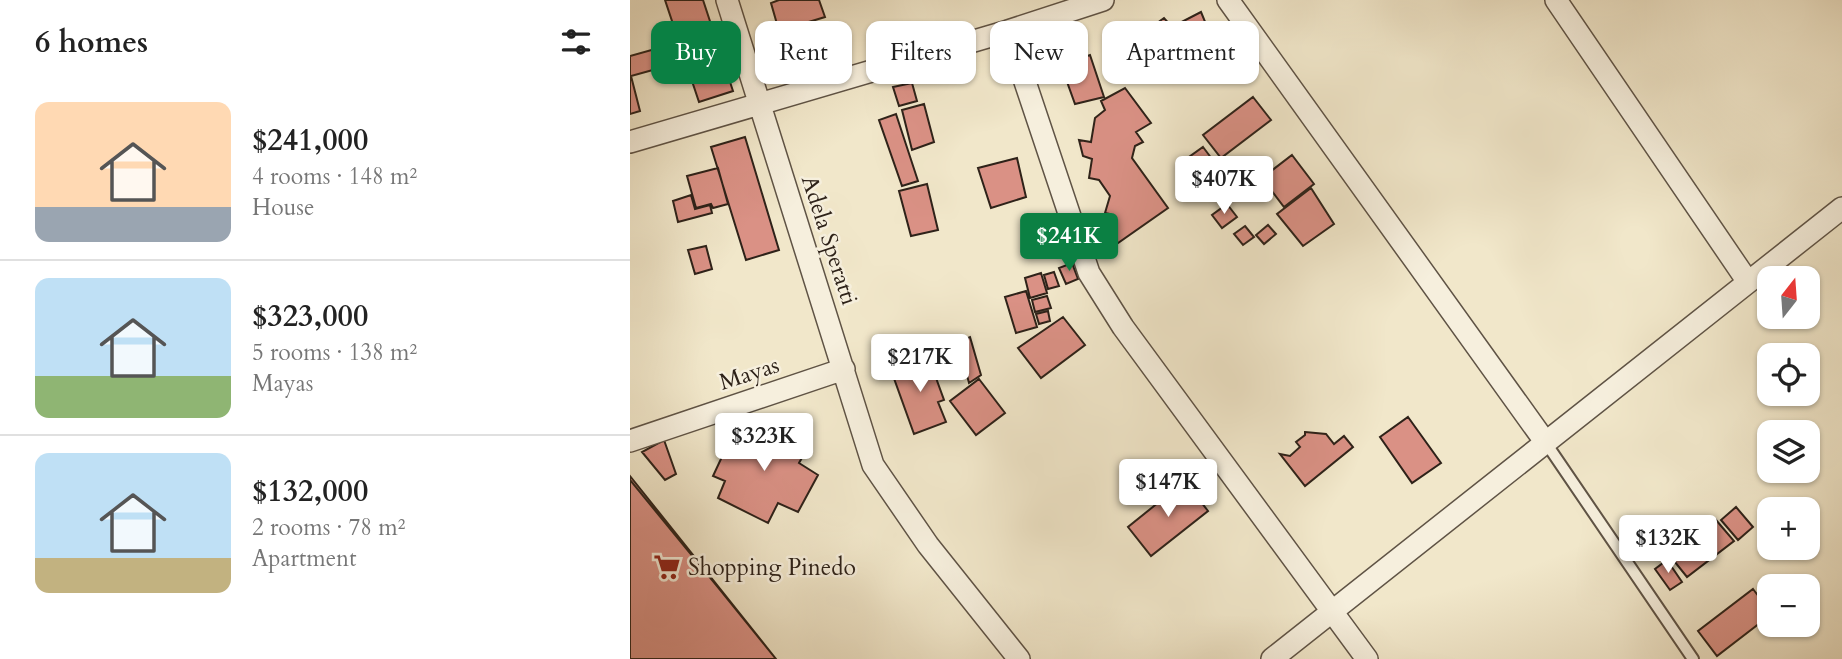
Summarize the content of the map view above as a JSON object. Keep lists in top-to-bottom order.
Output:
{
  "streets": {
    "street": ["Adela Speratti", "Mayas"]
  },
  "crossings": [
    ["Adela Speratti", "Mayas"]
  ],
  "places": {
    "supermarket": ["Shopping Pinedo"]
  },
  "north": "top",
  "page": {
    "heading": "6 homes",
    "chip": [
      "Buy",
      "Rent",
      "Filters",
      "New",
      "Apartment"
    ],
    "list": [
      {
        "name": "$241,000",
        "note": "4 rooms · 148 m² · House"
      },
      {
        "name": "$323,000",
        "note": "5 rooms · 138 m² · Mayas"
      },
      {
        "name": "$132,000",
        "note": "2 rooms · 78 m² · Apartment"
      }
    ],
    "price": [
      "$407K",
      "$241K",
      "$217K",
      "$323K",
      "$147K",
      "$132K"
    ],
    "map_buttons": ["+", "−"]
  }
}
